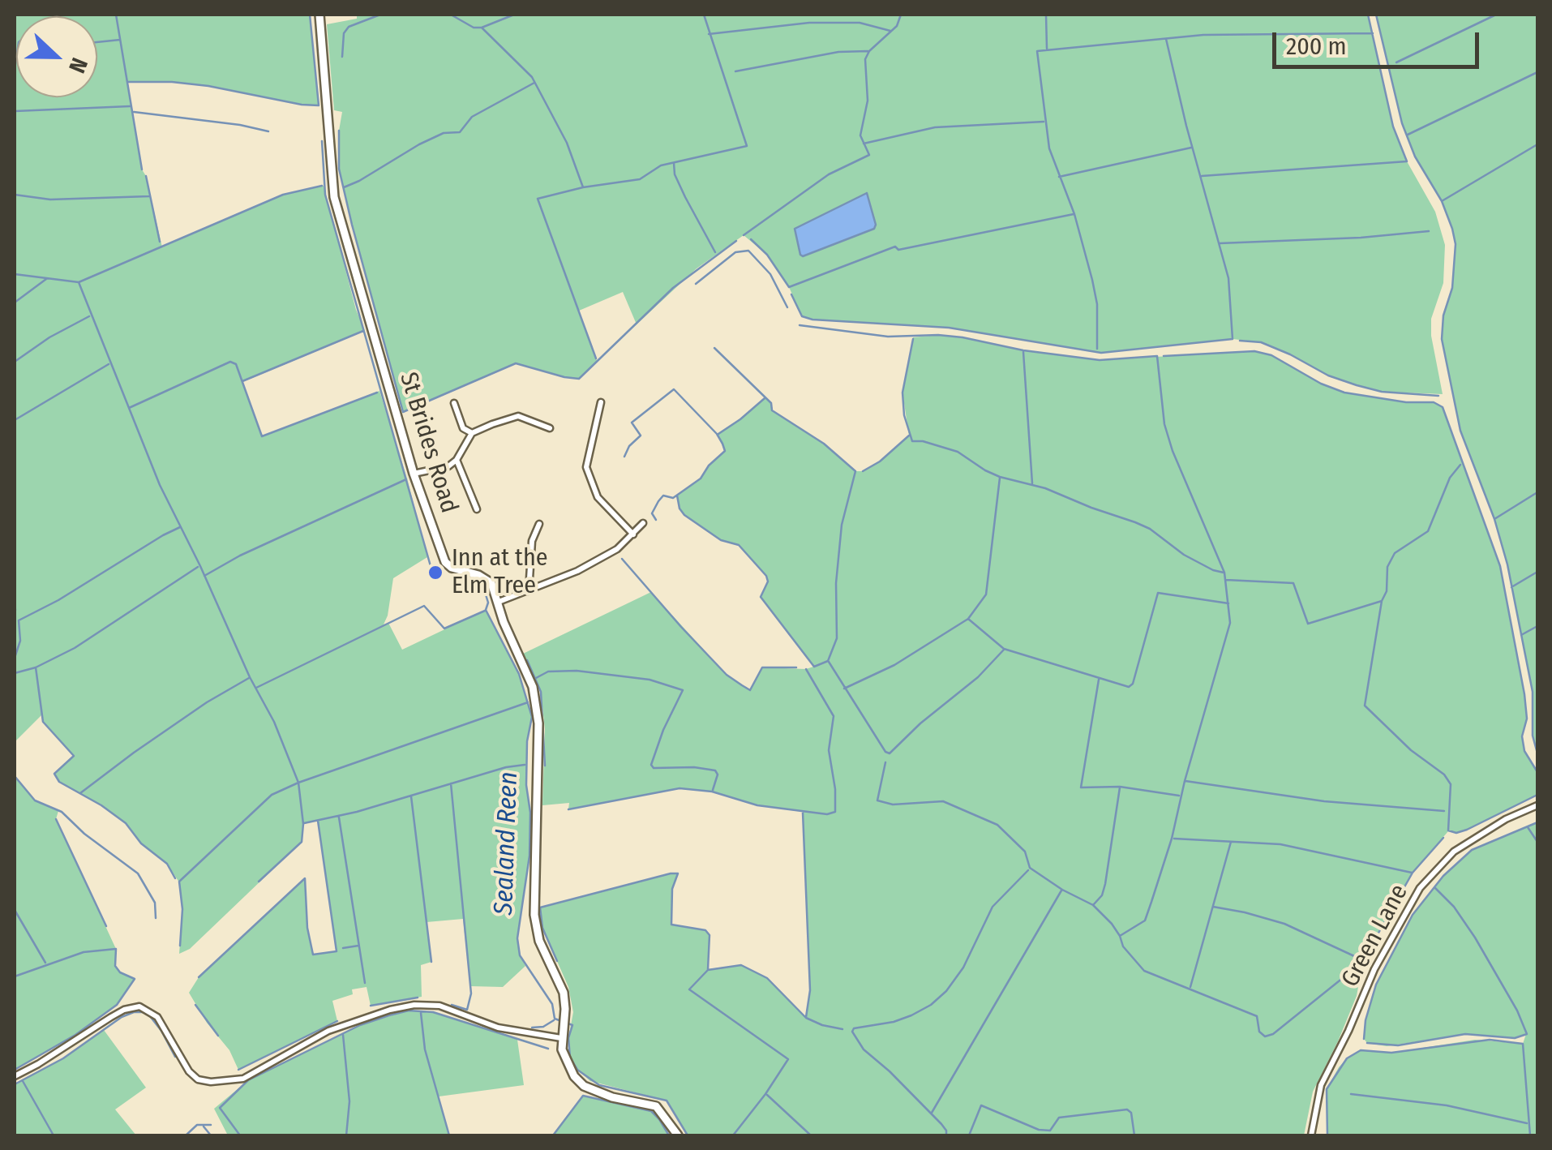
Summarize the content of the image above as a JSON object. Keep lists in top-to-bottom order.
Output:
{
  "streets": {
    "main road": ["St Brides Road"],
    "street": ["Green Lane"]
  },
  "water": ["Sealand Reen"],
  "places": ["Inn at the Elm Tree"],
  "scale_bar": "200 m",
  "north": "right"
}
